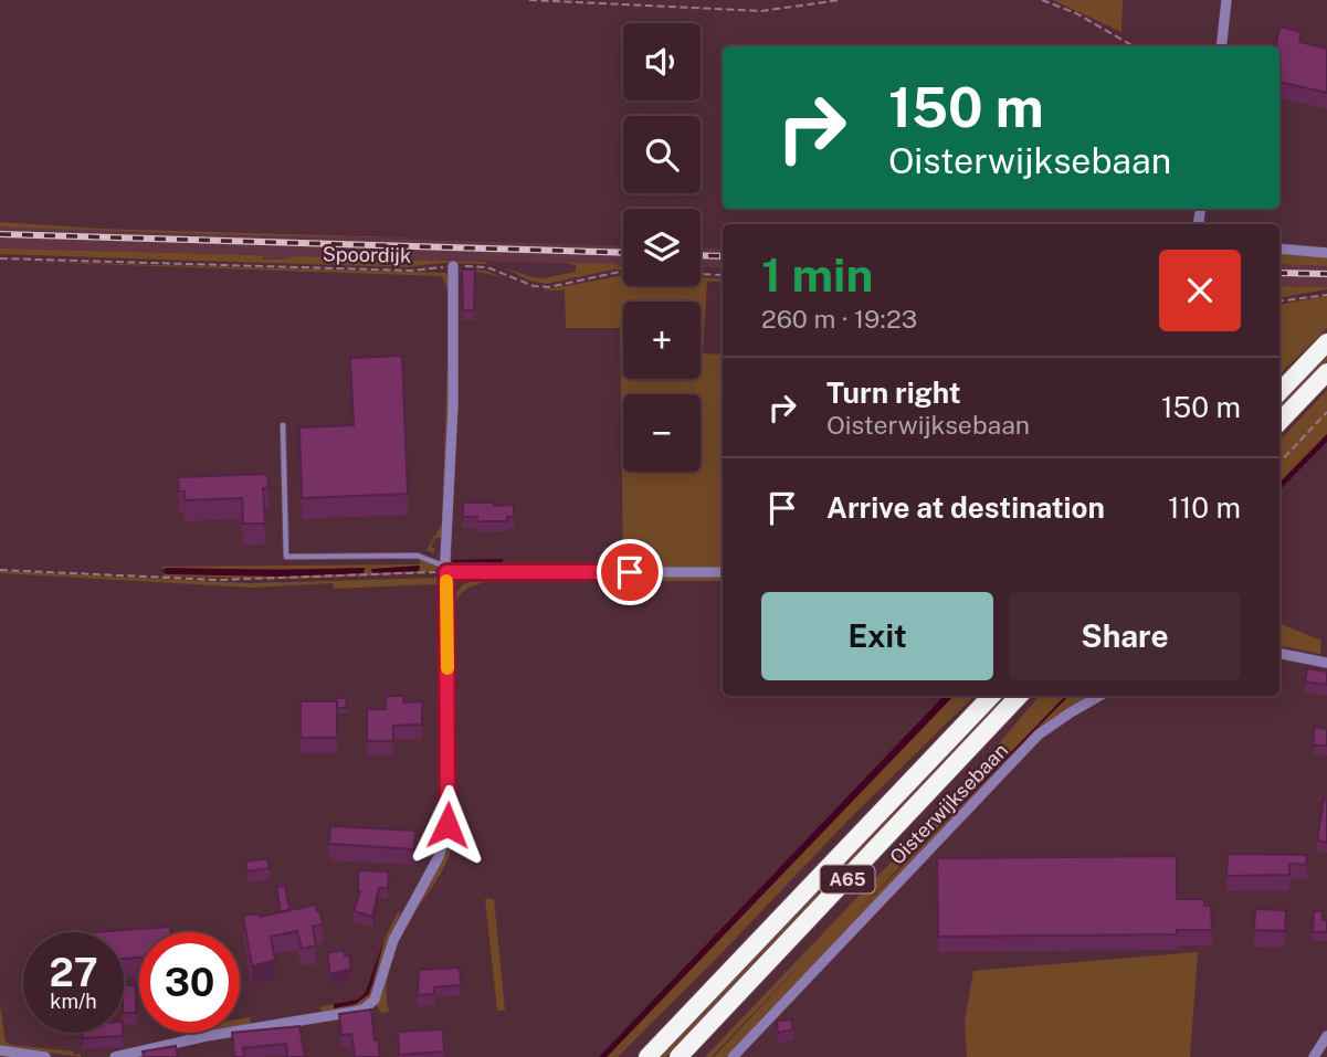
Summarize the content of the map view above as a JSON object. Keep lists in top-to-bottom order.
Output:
{
  "streets": {
    "highway": ["A65"],
    "street": ["Oisterwijksebaan"],
    "path": ["Spoordijk"]
  },
  "page": {
    "map_buttons": ["+", "−"],
    "turn": ["150 m", "Oisterwijksebaan"],
    "heading": ["1 min", "260 m · 19:23"],
    "list": [
      {
        "name": "Turn right",
        "note": "Oisterwijksebaan",
        "value": "150 m"
      },
      {
        "name": "Arrive at destination",
        "value": "110 m"
      }
    ],
    "buttons": ["Exit", "Share"],
    "speed": "27 km/h",
    "limit": "30"
  }
}
